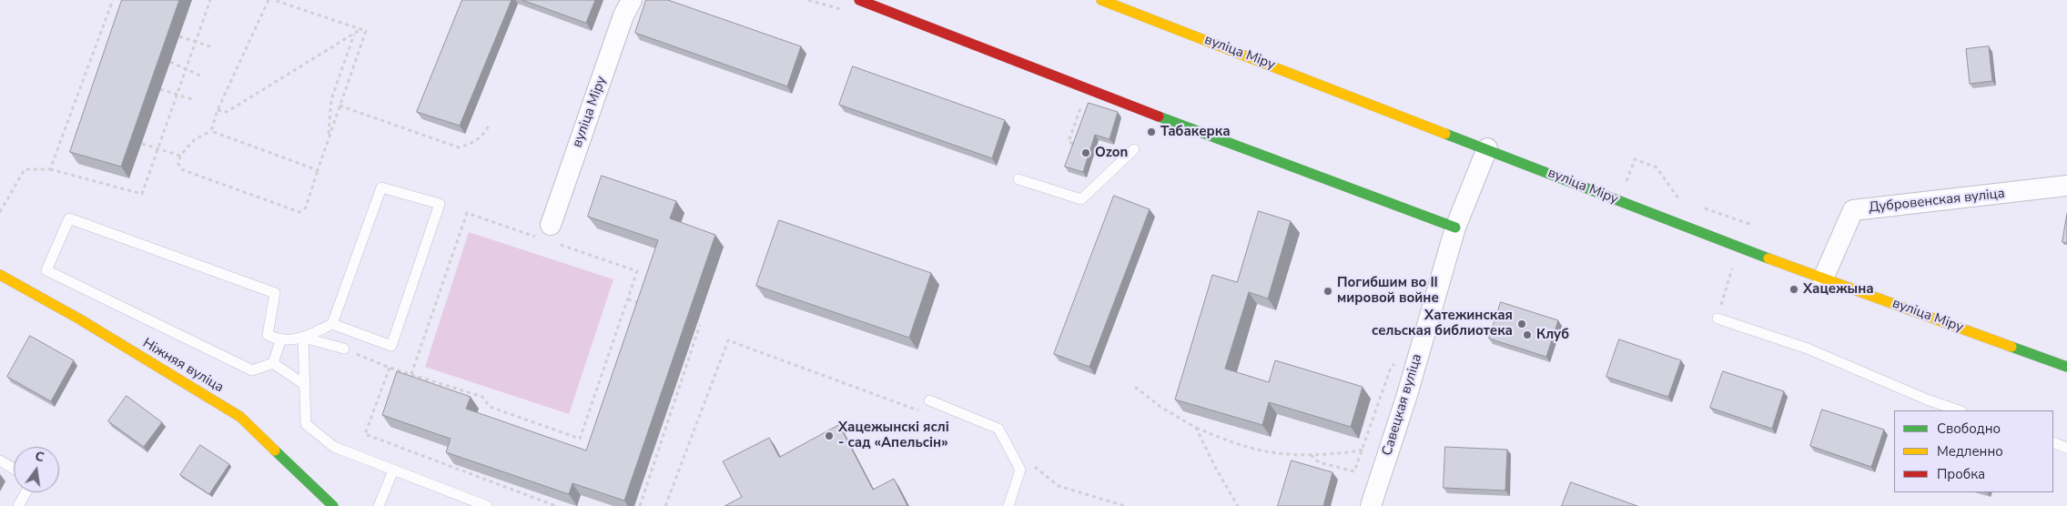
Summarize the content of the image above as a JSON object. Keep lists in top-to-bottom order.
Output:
{
  "streets": {
    "street": [
      "вуліца Міру",
      "Дубровенская вуліца",
      "Ніжняя вуліца",
      "Савецкая вуліца"
    ]
  },
  "crossings": [
    ["вуліца Міру", "Дубровенская вуліца"],
    ["вуліца Міру", "Савецкая вуліца"]
  ],
  "places": [
    "Табакерка",
    "Ozon",
    "Хацежына",
    "Погибшим во II мировой войне",
    "Хатежинская сельская библиотека",
    "Клуб",
    "Хацежынскі яслі - сад «Апельсін»"
  ],
  "legend": ["Свободно", "Медленно", "Пробка"],
  "north": "top"
}
